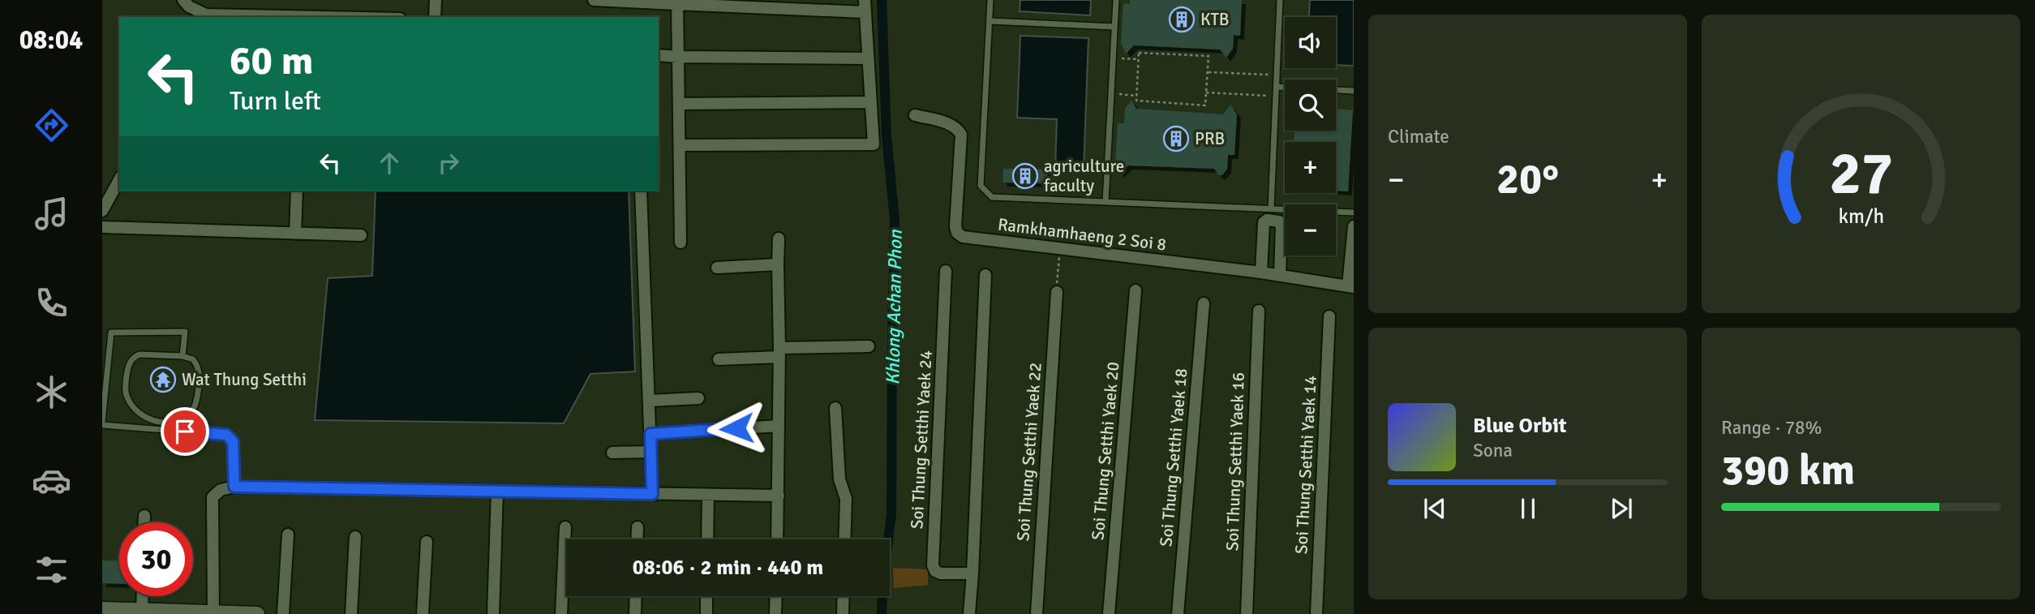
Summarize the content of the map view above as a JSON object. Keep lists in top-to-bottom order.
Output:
{
  "streets": {
    "street": [
      "Ramkhamhaeng 2 Soi 8",
      "Soi Thung Setthi Yaek 24",
      "Soi Thung Setthi Yaek 20",
      "Soi Thung Setthi Yaek 22",
      "Soi Thung Setthi Yaek 18",
      "Soi Thung Setthi Yaek 16",
      "Soi Thung Setthi Yaek 14"
    ]
  },
  "water": ["Khlong Achan Phon"],
  "places": {
    "building": ["KTB", "PRB", "agriculture faculty"],
    "temple": ["Wat Thung Setthi"]
  },
  "page": {
    "tabs": "08:04",
    "tile": [
      "Climate",
      ["Range · 78%", "390 km"]
    ],
    "map_buttons": ["+", "−"],
    "turn": ["60 m", "Turn left"],
    "heat": ["−", "20°", "+"],
    "song": ["Blue Orbit", "Sona"],
    "limit": "30",
    "trip": "08:06 · 2 min · 440 m",
    "gauge": ["27", "km/h"]
  }
}
